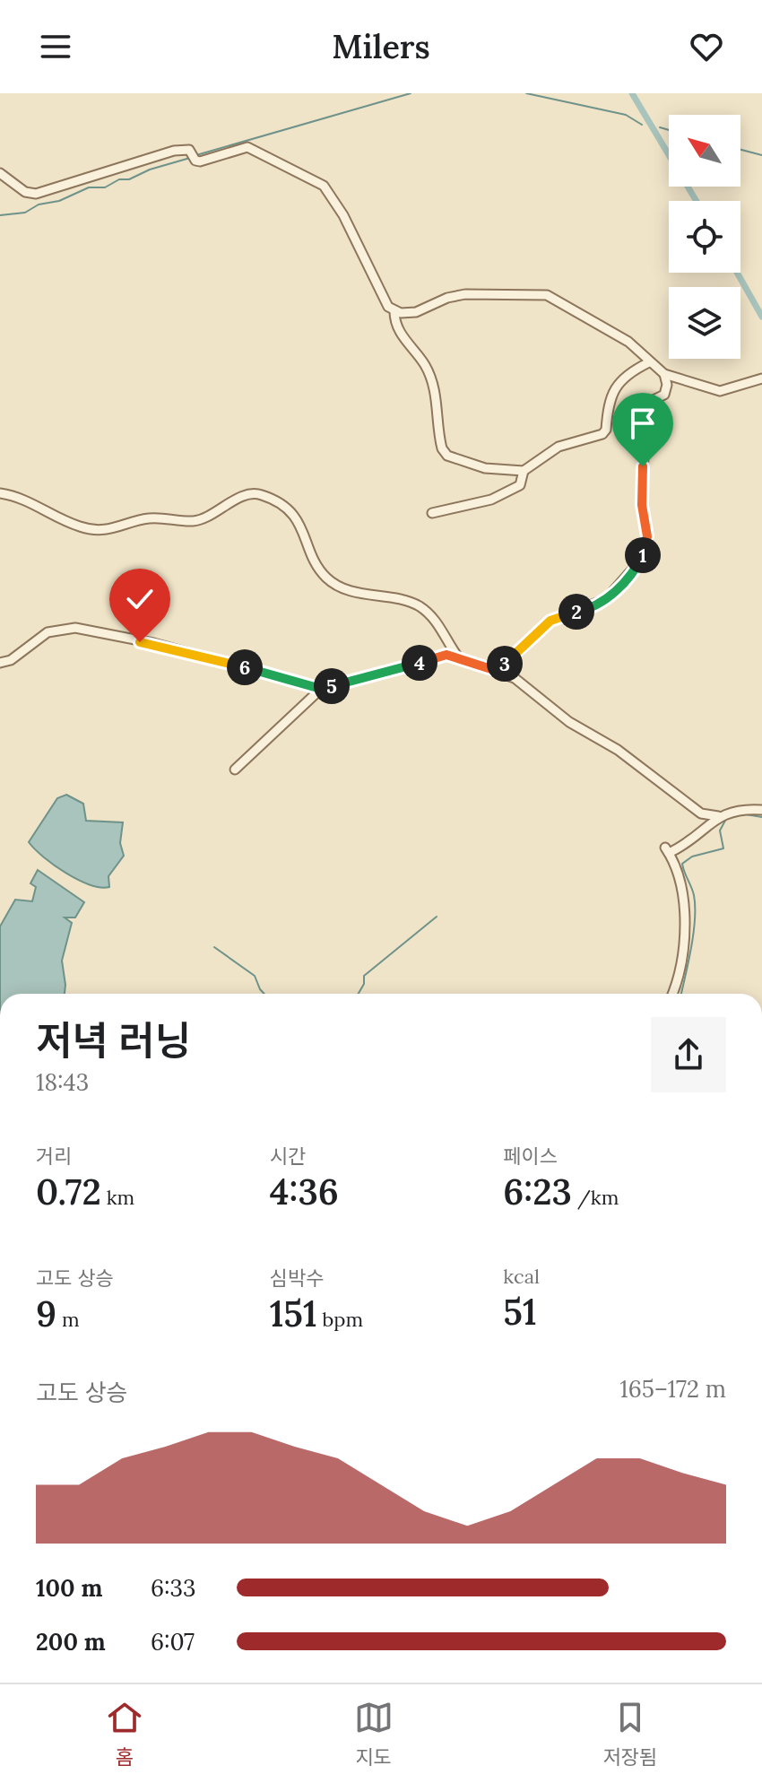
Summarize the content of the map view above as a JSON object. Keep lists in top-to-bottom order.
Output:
{
  "north": "top left",
  "page": {
    "header": "Milers",
    "pins": [
      "1",
      "2",
      "4",
      "3",
      "6",
      "5"
    ],
    "heading": ["저녁 러닝", "18:43"],
    "stats": [
      ["거리", "0.72 km"],
      ["시간", "4:36"],
      ["페이스", "6:23 /km"],
      ["고도 상승", "9 m"],
      ["심박수", "151 bpm"],
      ["kcal", "51"]
    ],
    "chart": ["고도 상승", "165–172 m"],
    "list": [
      {
        "name": "100 m",
        "note": "6:33"
      },
      {
        "name": "200 m",
        "note": "6:07"
      }
    ],
    "tabs": ["홈", "지도", "저장됨"]
  }
}
